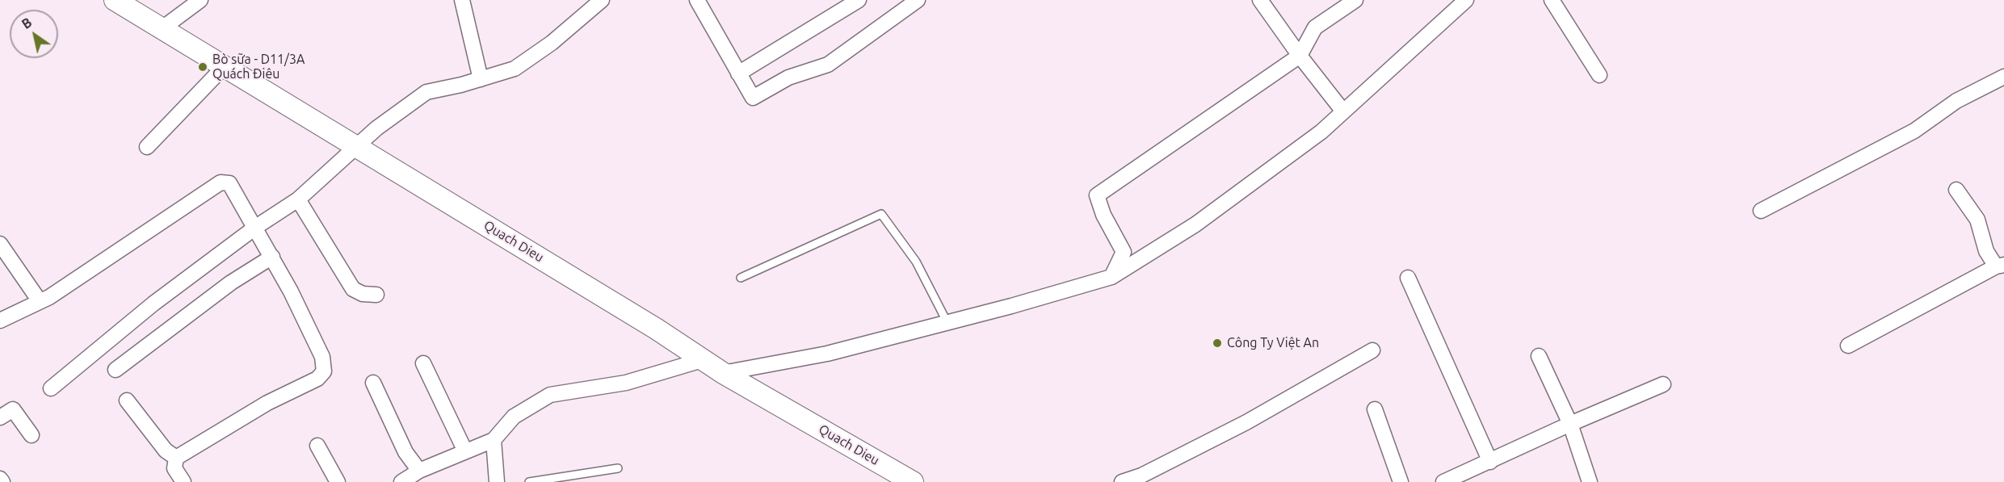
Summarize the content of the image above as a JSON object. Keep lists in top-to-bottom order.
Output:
{
  "streets": {
    "main road": ["Quach Dieu"]
  },
  "places": ["Bò sữa - D11/3A Quách Điêu", "Công Ty Việt An"],
  "north": "top left"
}
